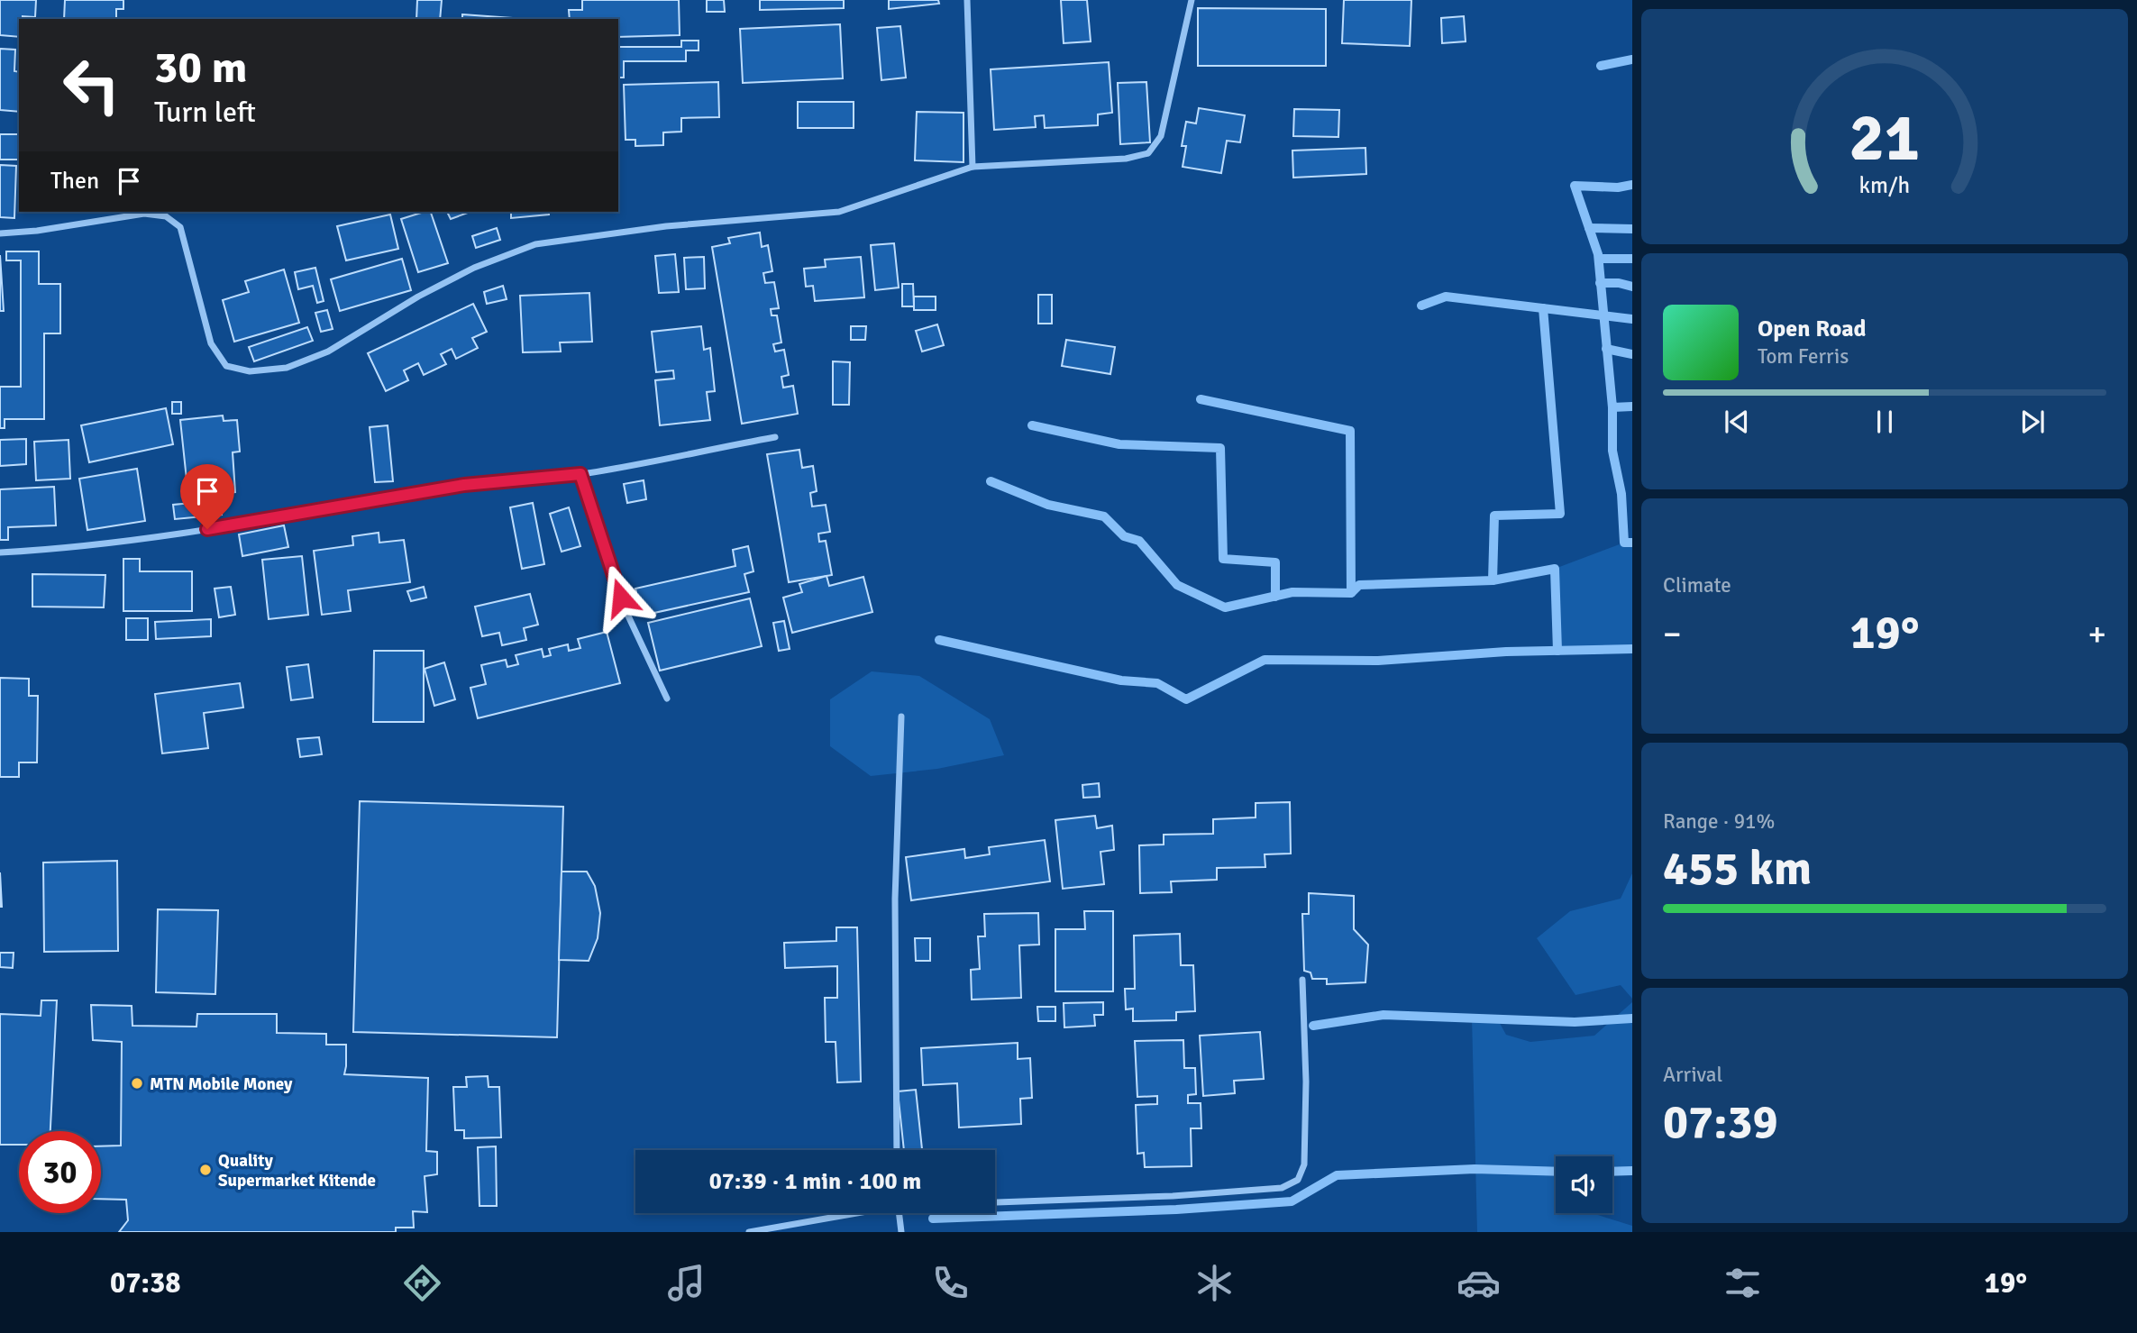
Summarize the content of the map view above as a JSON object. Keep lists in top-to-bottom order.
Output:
{
  "places": ["MTN Mobile Money", "Quality Supermarket Kitende"],
  "page": {
    "turn": ["30 m", "Turn left"],
    "then": "Then",
    "song": ["Open Road", "Tom Ferris"],
    "tile": [
      "Climate",
      ["Range · 91%", "455 km"],
      ["Arrival", "07:39"]
    ],
    "heat": ["−", "19°", "+"],
    "limit": "30",
    "trip": "07:39 · 1 min · 100 m",
    "tabs": ["07:38", "19°"],
    "gauge": ["21", "km/h"]
  }
}
